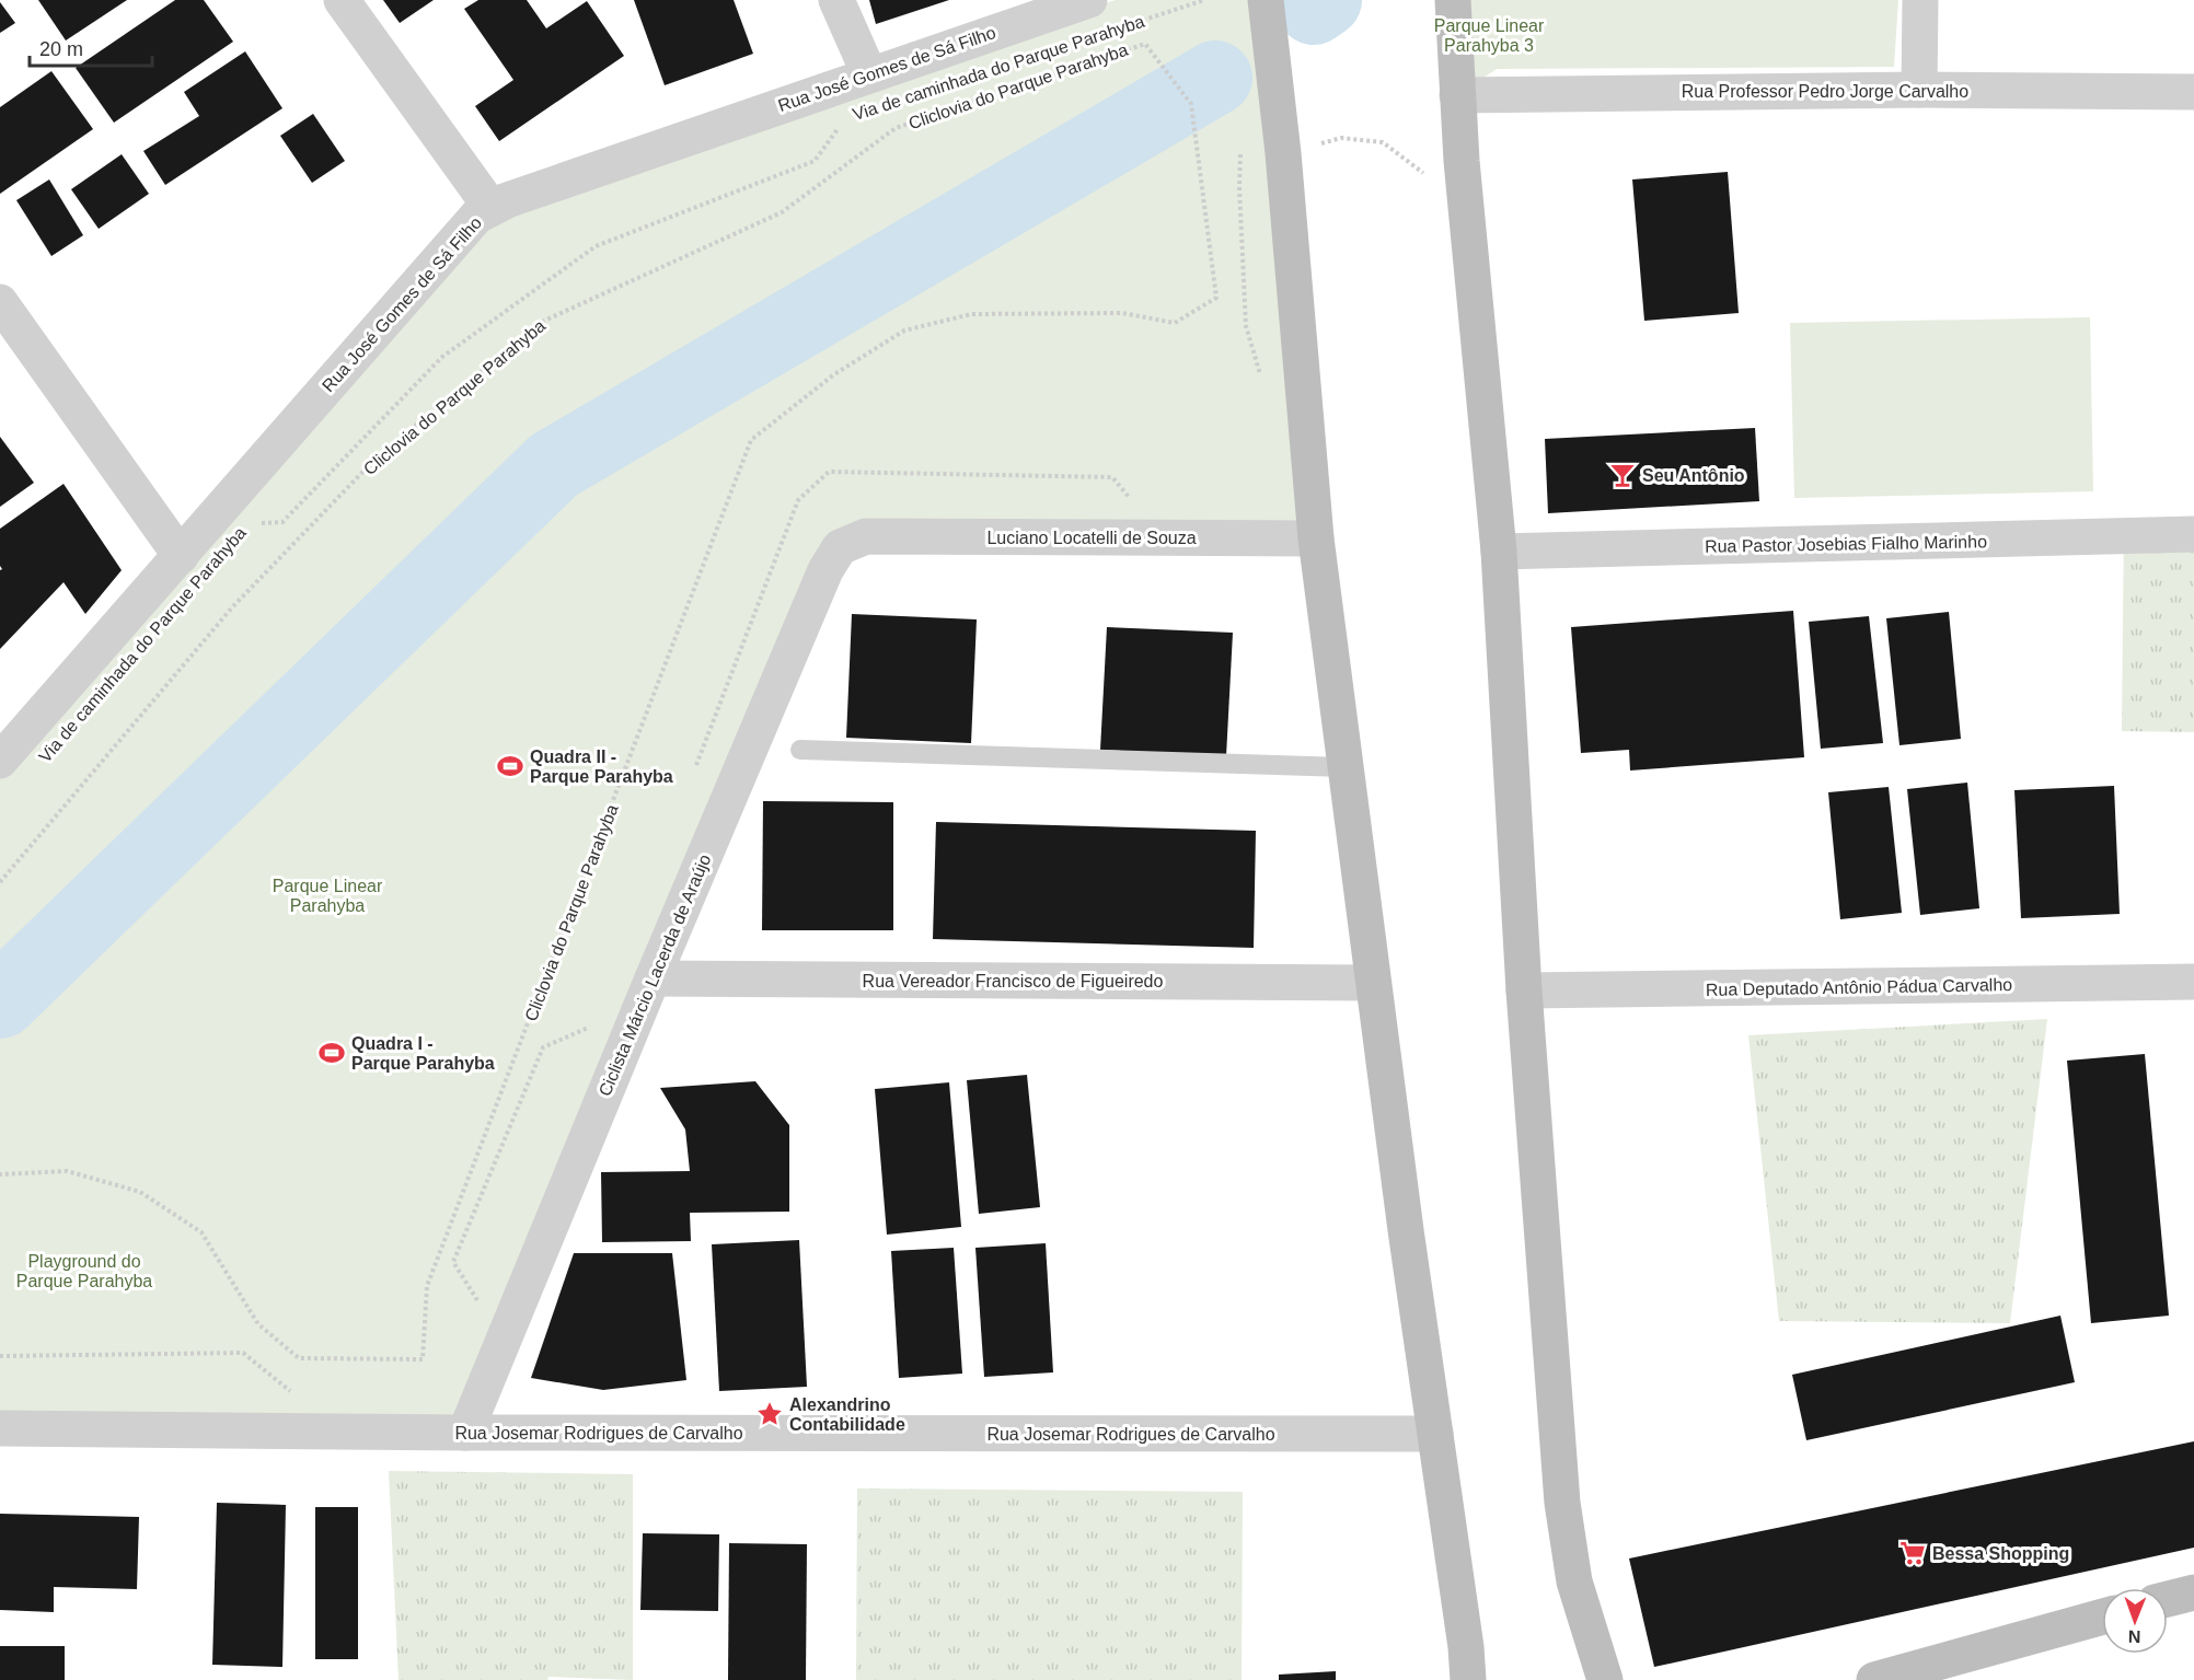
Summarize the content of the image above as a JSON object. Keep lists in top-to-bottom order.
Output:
{
  "streets": {
    "street": [
      "Rua José Gomes de Sá Filho",
      "Rua Professor Pedro Jorge Carvalho",
      "Luciano Locatelli de Souza",
      "Rua Pastor Josebias Fialho Marinho",
      "Ciclista Márcio Lacerda de Araújo",
      "Rua Vereador Francisco de Figueiredo",
      "Rua Deputado Antônio Pádua Carvalho",
      "Rua Josemar Rodrigues de Carvalho"
    ],
    "path": ["Via de caminhada do Parque Parahyba", "Cliclovia do Parque Parahyba"]
  },
  "crossings": [
    ["Luciano Locatelli de Souza", "Ciclista Márcio Lacerda de Araújo"],
    ["Ciclista Márcio Lacerda de Araújo", "Rua Vereador Francisco de Figueiredo"],
    ["Ciclista Márcio Lacerda de Araújo", "Rua Josemar Rodrigues de Carvalho"]
  ],
  "parks": ["Parque Linear Parahyba 3", "Parque Linear Parahyba", "Playground do Parque Parahyba"],
  "places": {
    "bar": ["Seu Antônio"],
    "sports": ["Quadra II - Parque Parahyba", "Quadra I - Parque Parahyba"],
    "place": ["Alexandrino Contabilidade"],
    "supermarket": ["Bessa Shopping"]
  },
  "scale_bar": "20 m",
  "north": "bottom"
}
